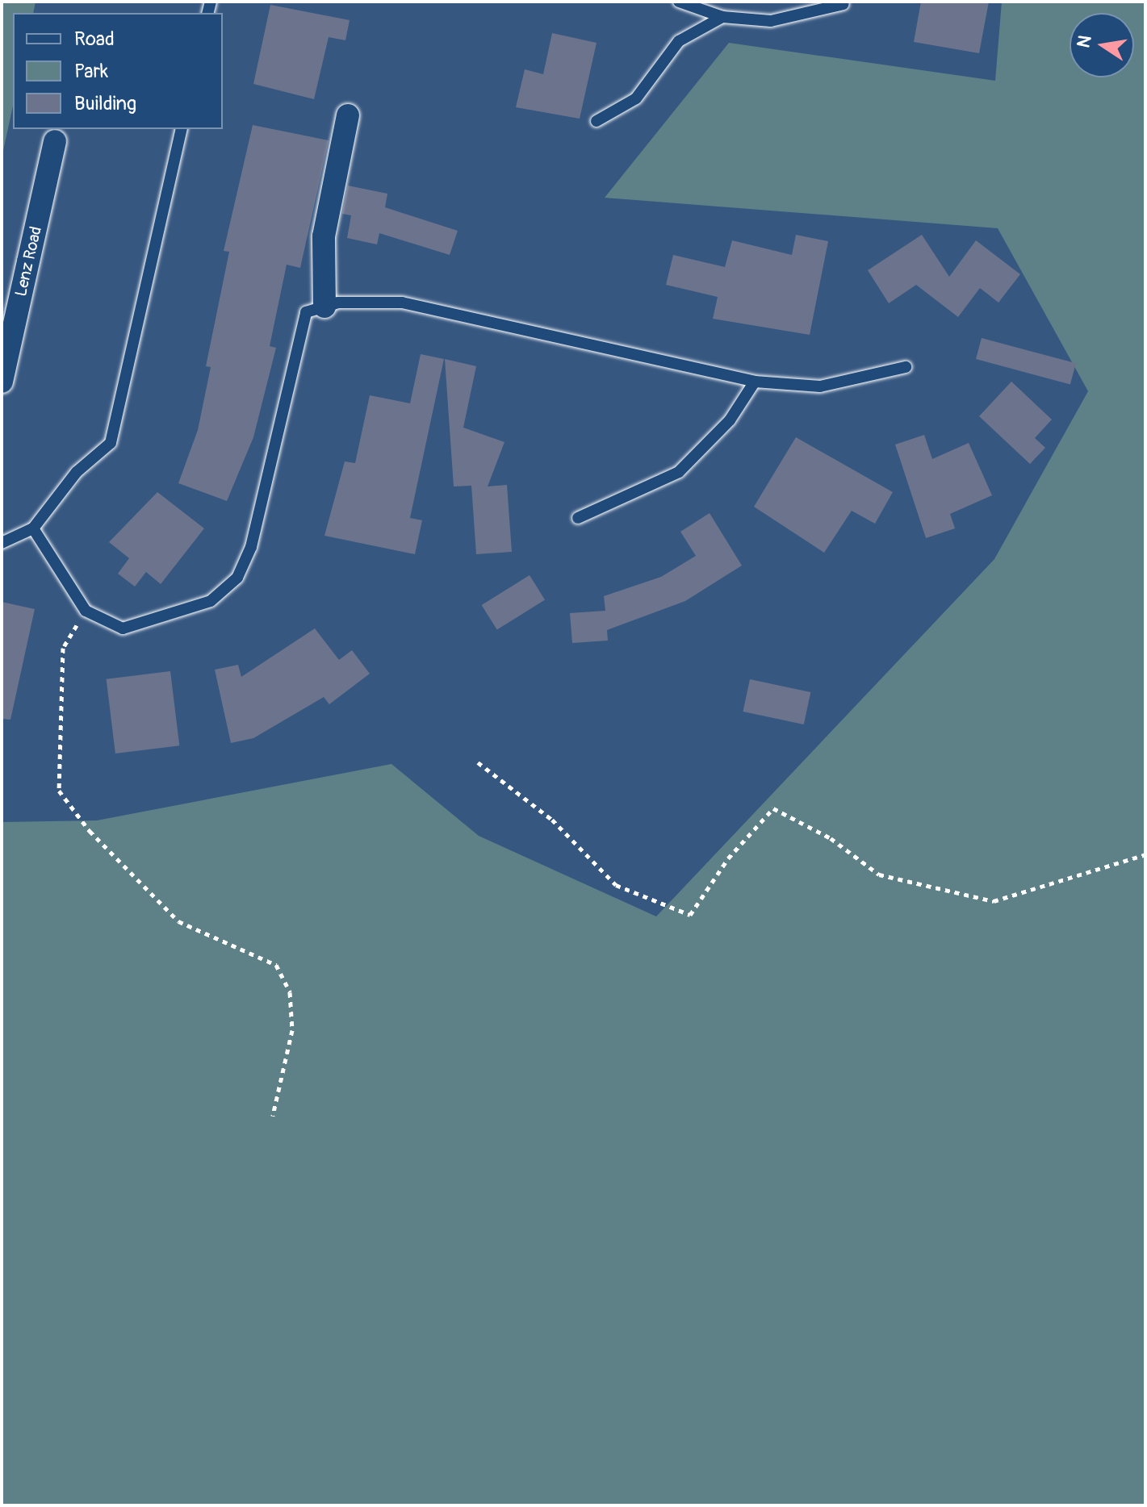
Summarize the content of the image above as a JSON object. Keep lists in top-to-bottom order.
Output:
{
  "streets": {
    "street": ["Lenz Road"]
  },
  "legend": ["Road", "Park", "Building"],
  "north": "left"
}
